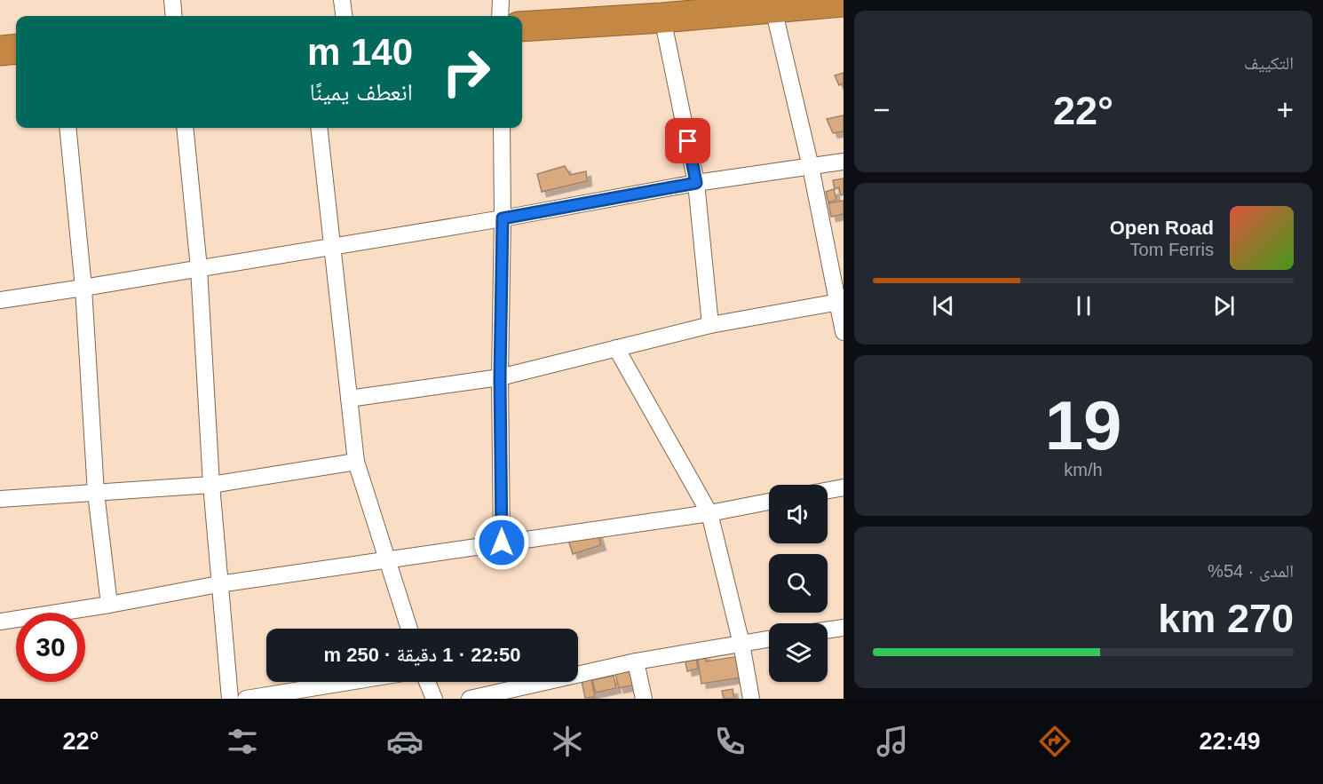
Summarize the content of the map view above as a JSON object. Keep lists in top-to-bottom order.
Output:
{
  "page": {
    "tile": [
      "التكييف",
      ["19", "km/h"],
      ["المدى · 54%", "270 km"]
    ],
    "turn": ["140 m", "انعطف يمينًا"],
    "heat": ["−", "22°", "+"],
    "song": ["Open Road", "Tom Ferris"],
    "limit": "30",
    "trip": "22:50 · 1 دقيقة · 250 m",
    "tabs": ["22:49", "22°"]
  }
}
